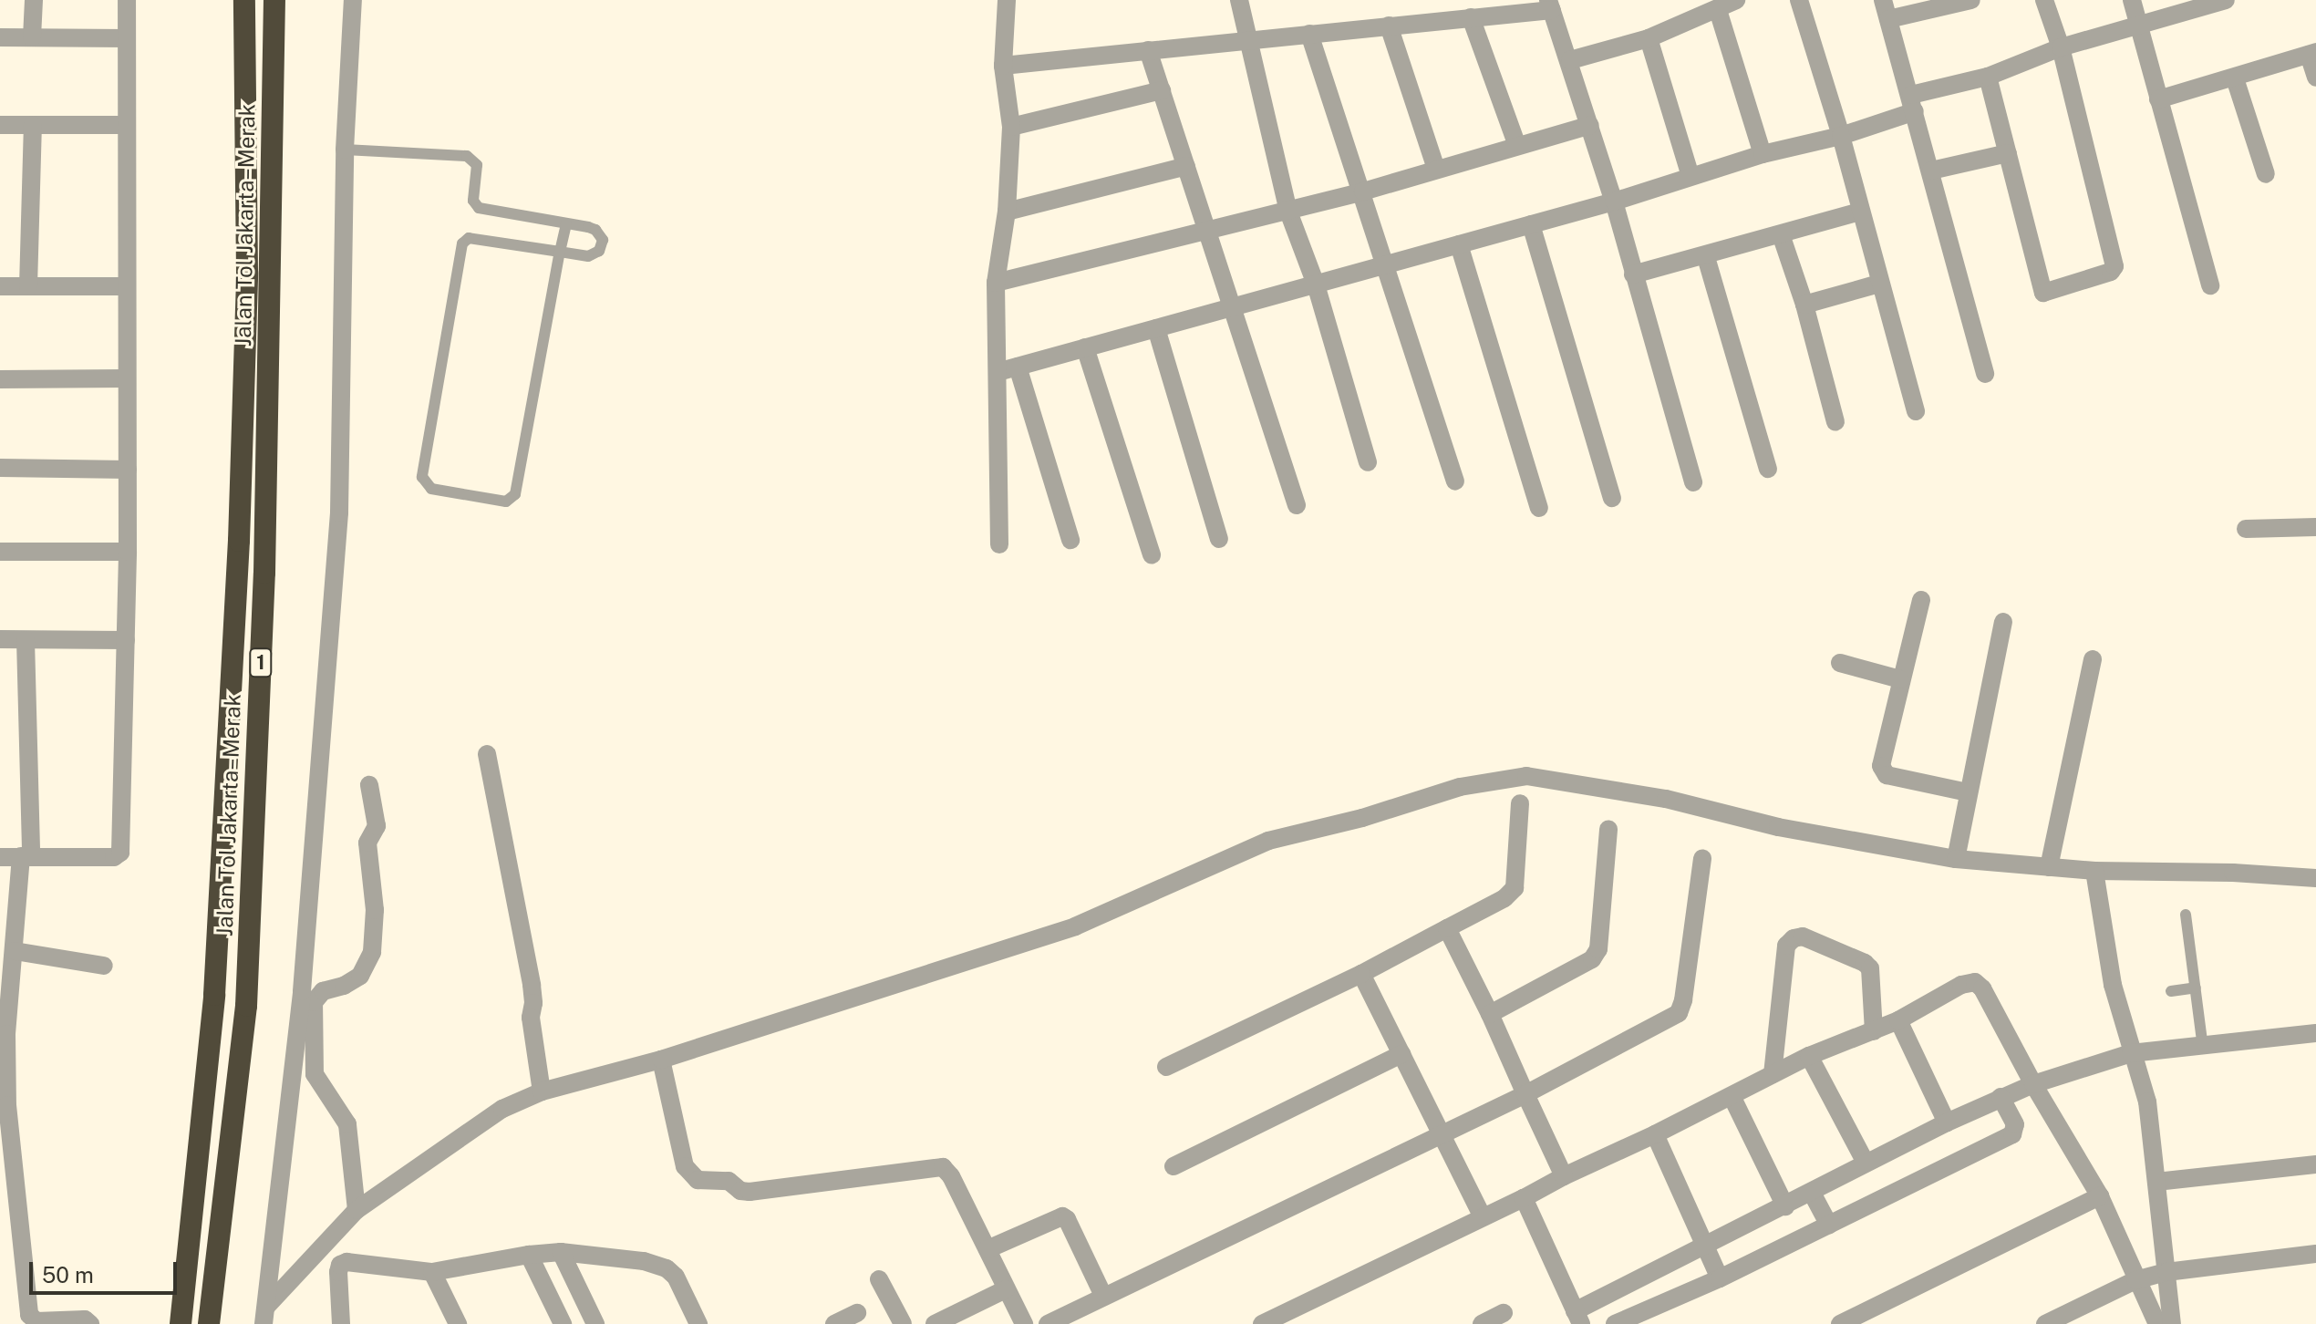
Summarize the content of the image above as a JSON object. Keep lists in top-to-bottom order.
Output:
{
  "streets": {
    "highway": ["Jalan Tol Jakarta–Merak", "1"]
  },
  "scale_bar": "50 m"
}
